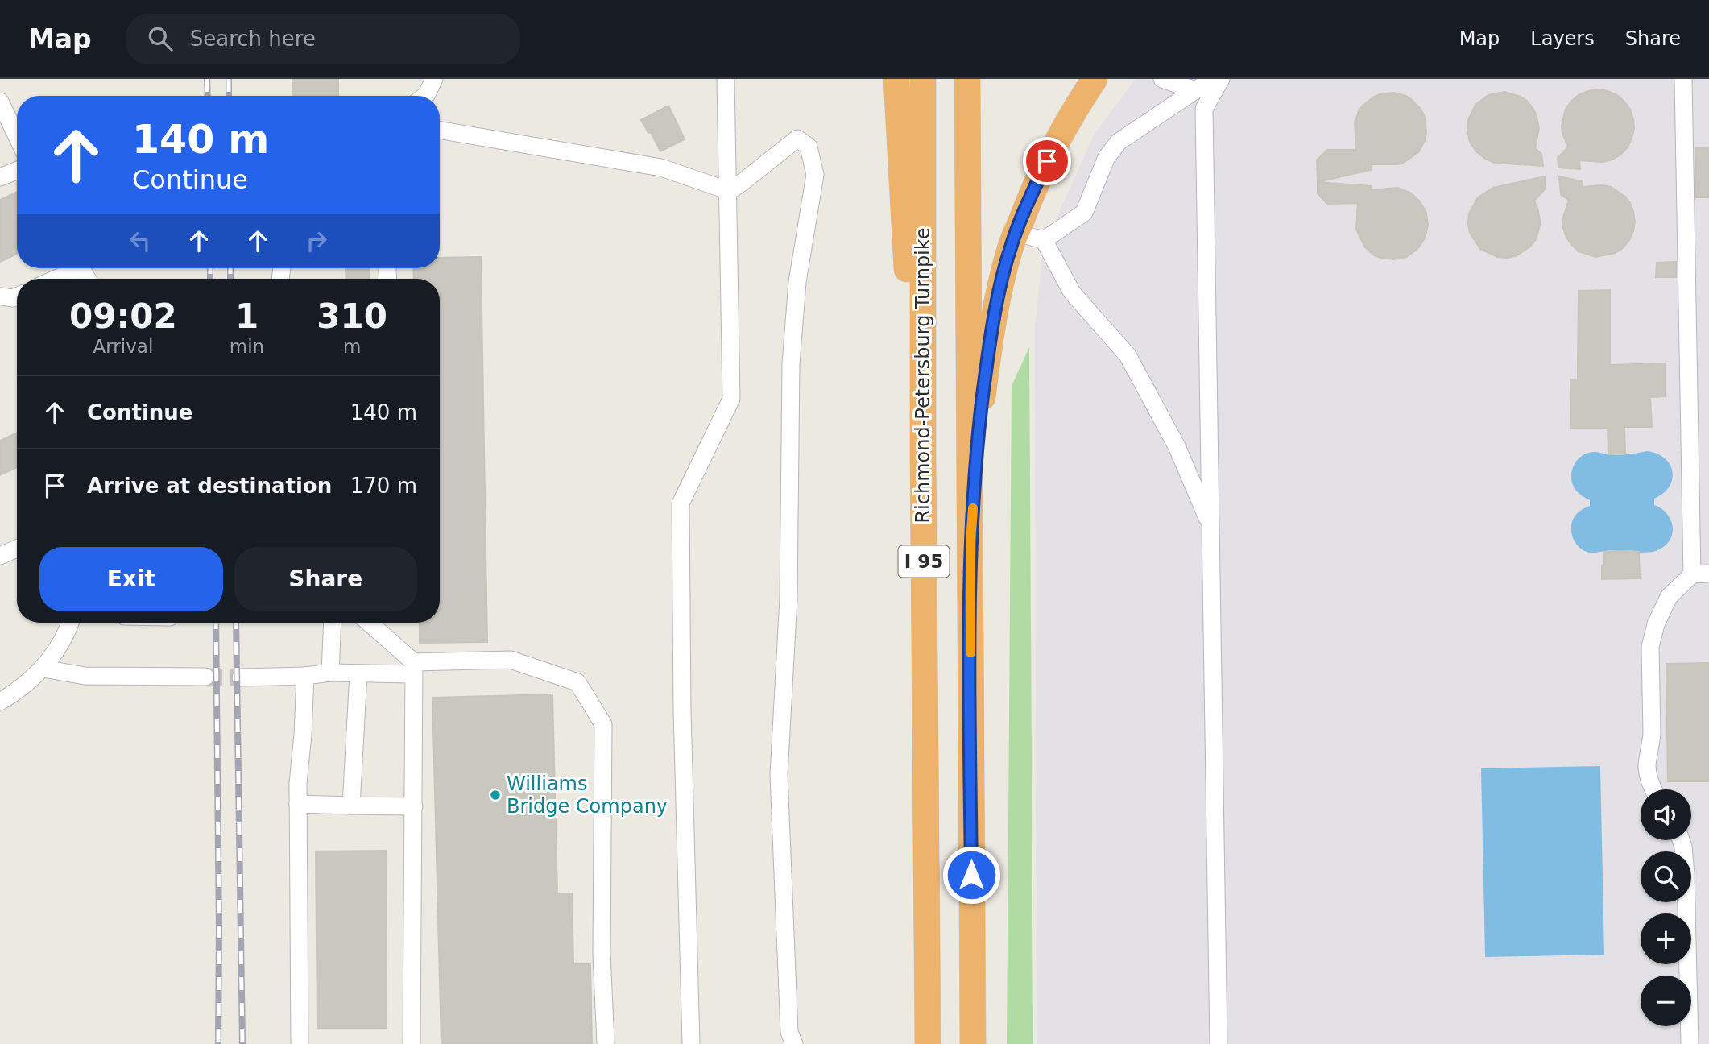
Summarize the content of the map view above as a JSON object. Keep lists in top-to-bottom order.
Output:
{
  "streets": {
    "highway": ["Richmond-Petersburg Turnpike", "I 95"]
  },
  "places": ["Williams Bridge Company"],
  "page": {
    "header": "Map",
    "search": "Search here",
    "nav": ["Map", "Layers", "Share"],
    "turn": ["140 m", "Continue"],
    "eta": [
      "09:02",
      "Arrival",
      "1",
      "min",
      "310",
      "m"
    ],
    "list": [
      {
        "name": "Continue",
        "value": "140 m"
      },
      {
        "name": "Arrive at destination",
        "value": "170 m"
      }
    ],
    "buttons": ["Exit", "Share"],
    "map_buttons": ["+", "−"]
  }
}
